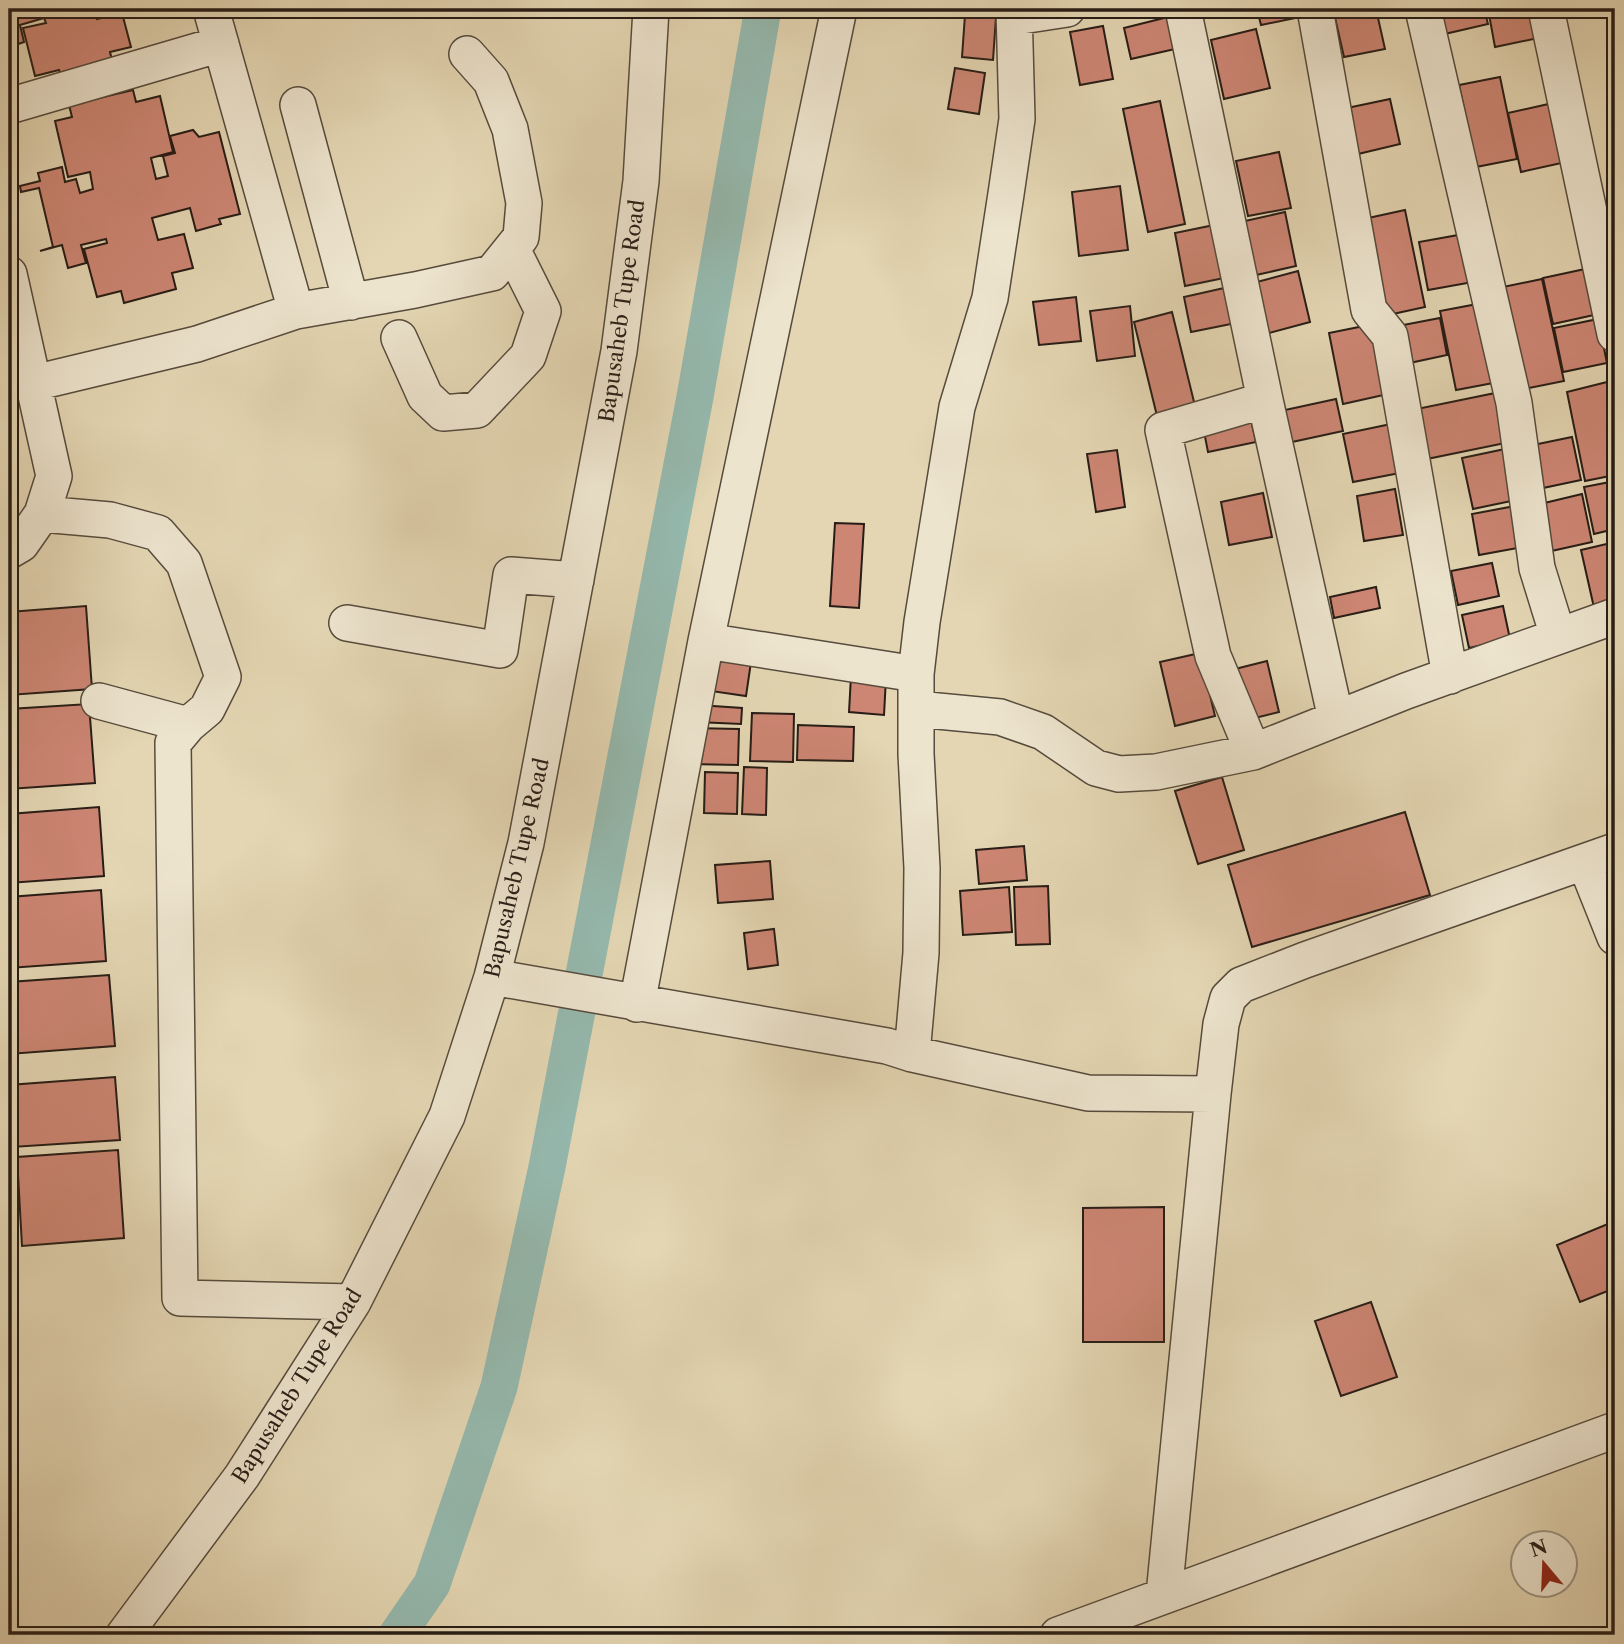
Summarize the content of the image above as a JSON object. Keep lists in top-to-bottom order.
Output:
{
  "streets": {
    "street": ["Bapusaheb Tupe Road"]
  },
  "north": "top"
}
